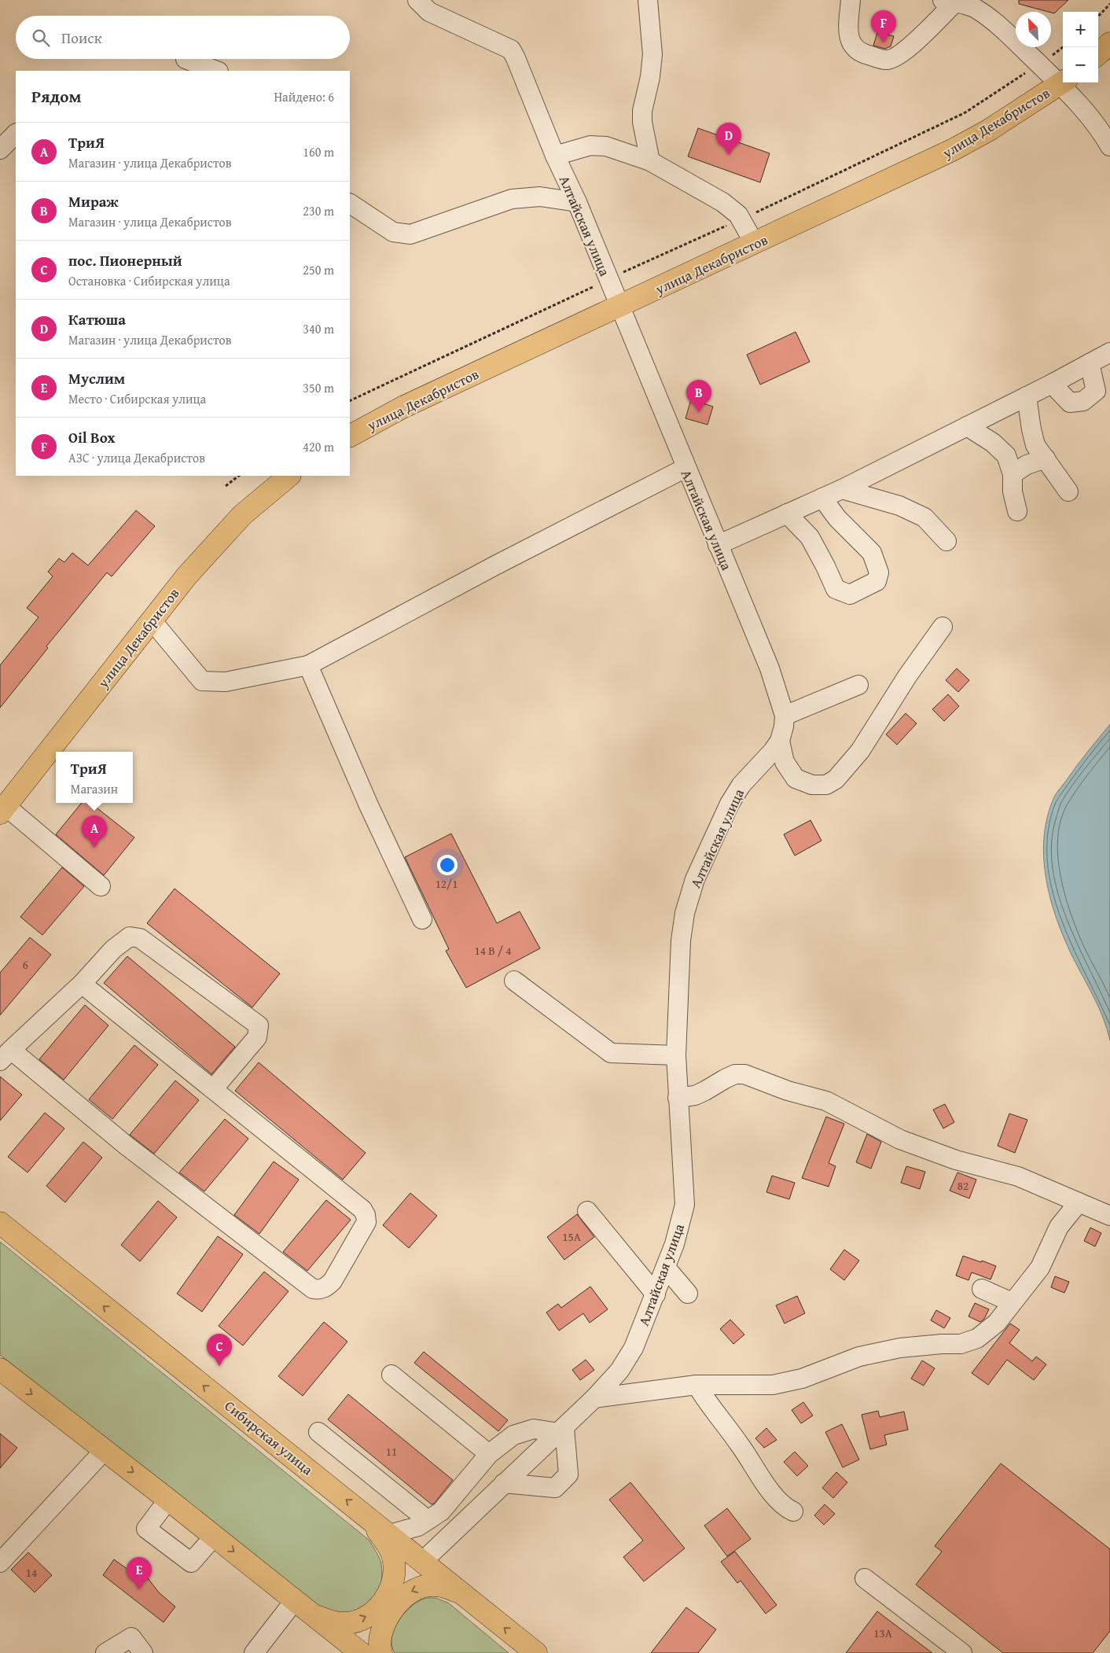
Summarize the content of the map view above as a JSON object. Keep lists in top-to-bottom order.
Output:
{
  "streets": {
    "main road": ["улица Декабристов", "Сибирская улица"],
    "street": ["Алтайская улица"]
  },
  "crossings": [
    ["улица Декабристов", "Алтайская улица"],
    ["Алтайская улица", "Сибирская улица"]
  ],
  "house_numbers": [
    "12/1",
    "14 В / 4",
    "6",
    "82",
    "15А",
    "11",
    "14",
    "13А"
  ],
  "north": "top left",
  "page": {
    "pins": [
      "F",
      "D",
      "B",
      "A",
      "C",
      "E"
    ],
    "map_buttons": ["+", "−"],
    "search": "Поиск",
    "heading": ["Рядом", "Найдено: 6"],
    "list": [
      {
        "mark": "A",
        "name": "ТриЯ",
        "note": "Магазин · улица Декабристов",
        "value": "160 m"
      },
      {
        "mark": "B",
        "name": "Мираж",
        "note": "Магазин · улица Декабристов",
        "value": "230 m"
      },
      {
        "mark": "C",
        "name": "пос. Пионерный",
        "note": "Остановка · Сибирская улица",
        "value": "250 m"
      },
      {
        "mark": "D",
        "name": "Катюша",
        "note": "Магазин · улица Декабристов",
        "value": "340 m"
      },
      {
        "mark": "E",
        "name": "Муслим",
        "note": "Место · Сибирская улица",
        "value": "350 m"
      },
      {
        "mark": "F",
        "name": "Oil Box",
        "note": "АЗС · улица Декабристов",
        "value": "420 m"
      }
    ],
    "popup": ["ТриЯ", "Магазин"]
  }
}
